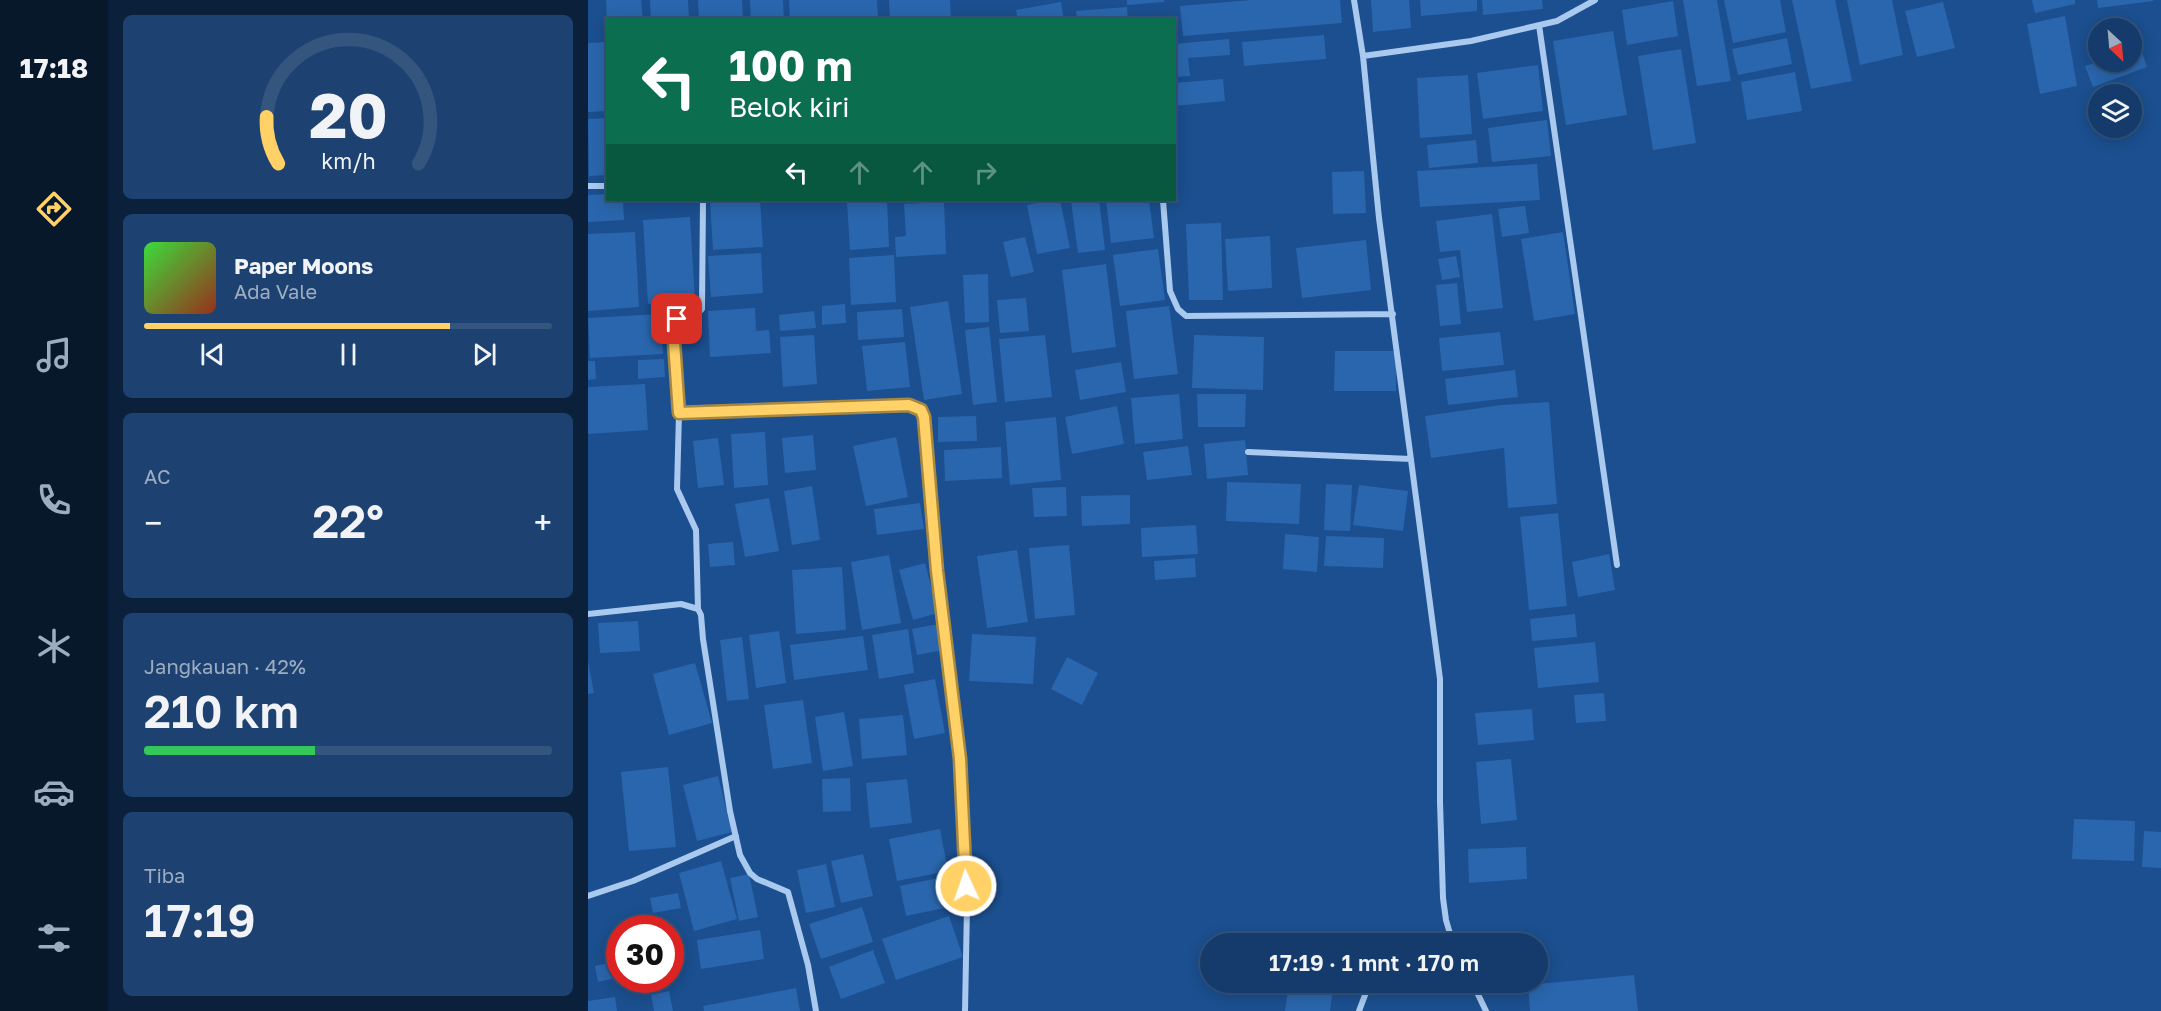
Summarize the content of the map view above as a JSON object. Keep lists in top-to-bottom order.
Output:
{
  "north": "bottom right",
  "page": {
    "tabs": "17:18",
    "turn": ["100 m", "Belok kiri"],
    "song": ["Paper Moons", "Ada Vale"],
    "tile": [
      "AC",
      ["Jangkauan · 42%", "210 km"],
      ["Tiba", "17:19"]
    ],
    "heat": ["−", "22°", "+"],
    "limit": "30",
    "trip": "17:19 · 1 mnt · 170 m",
    "gauge": ["20", "km/h"]
  }
}
